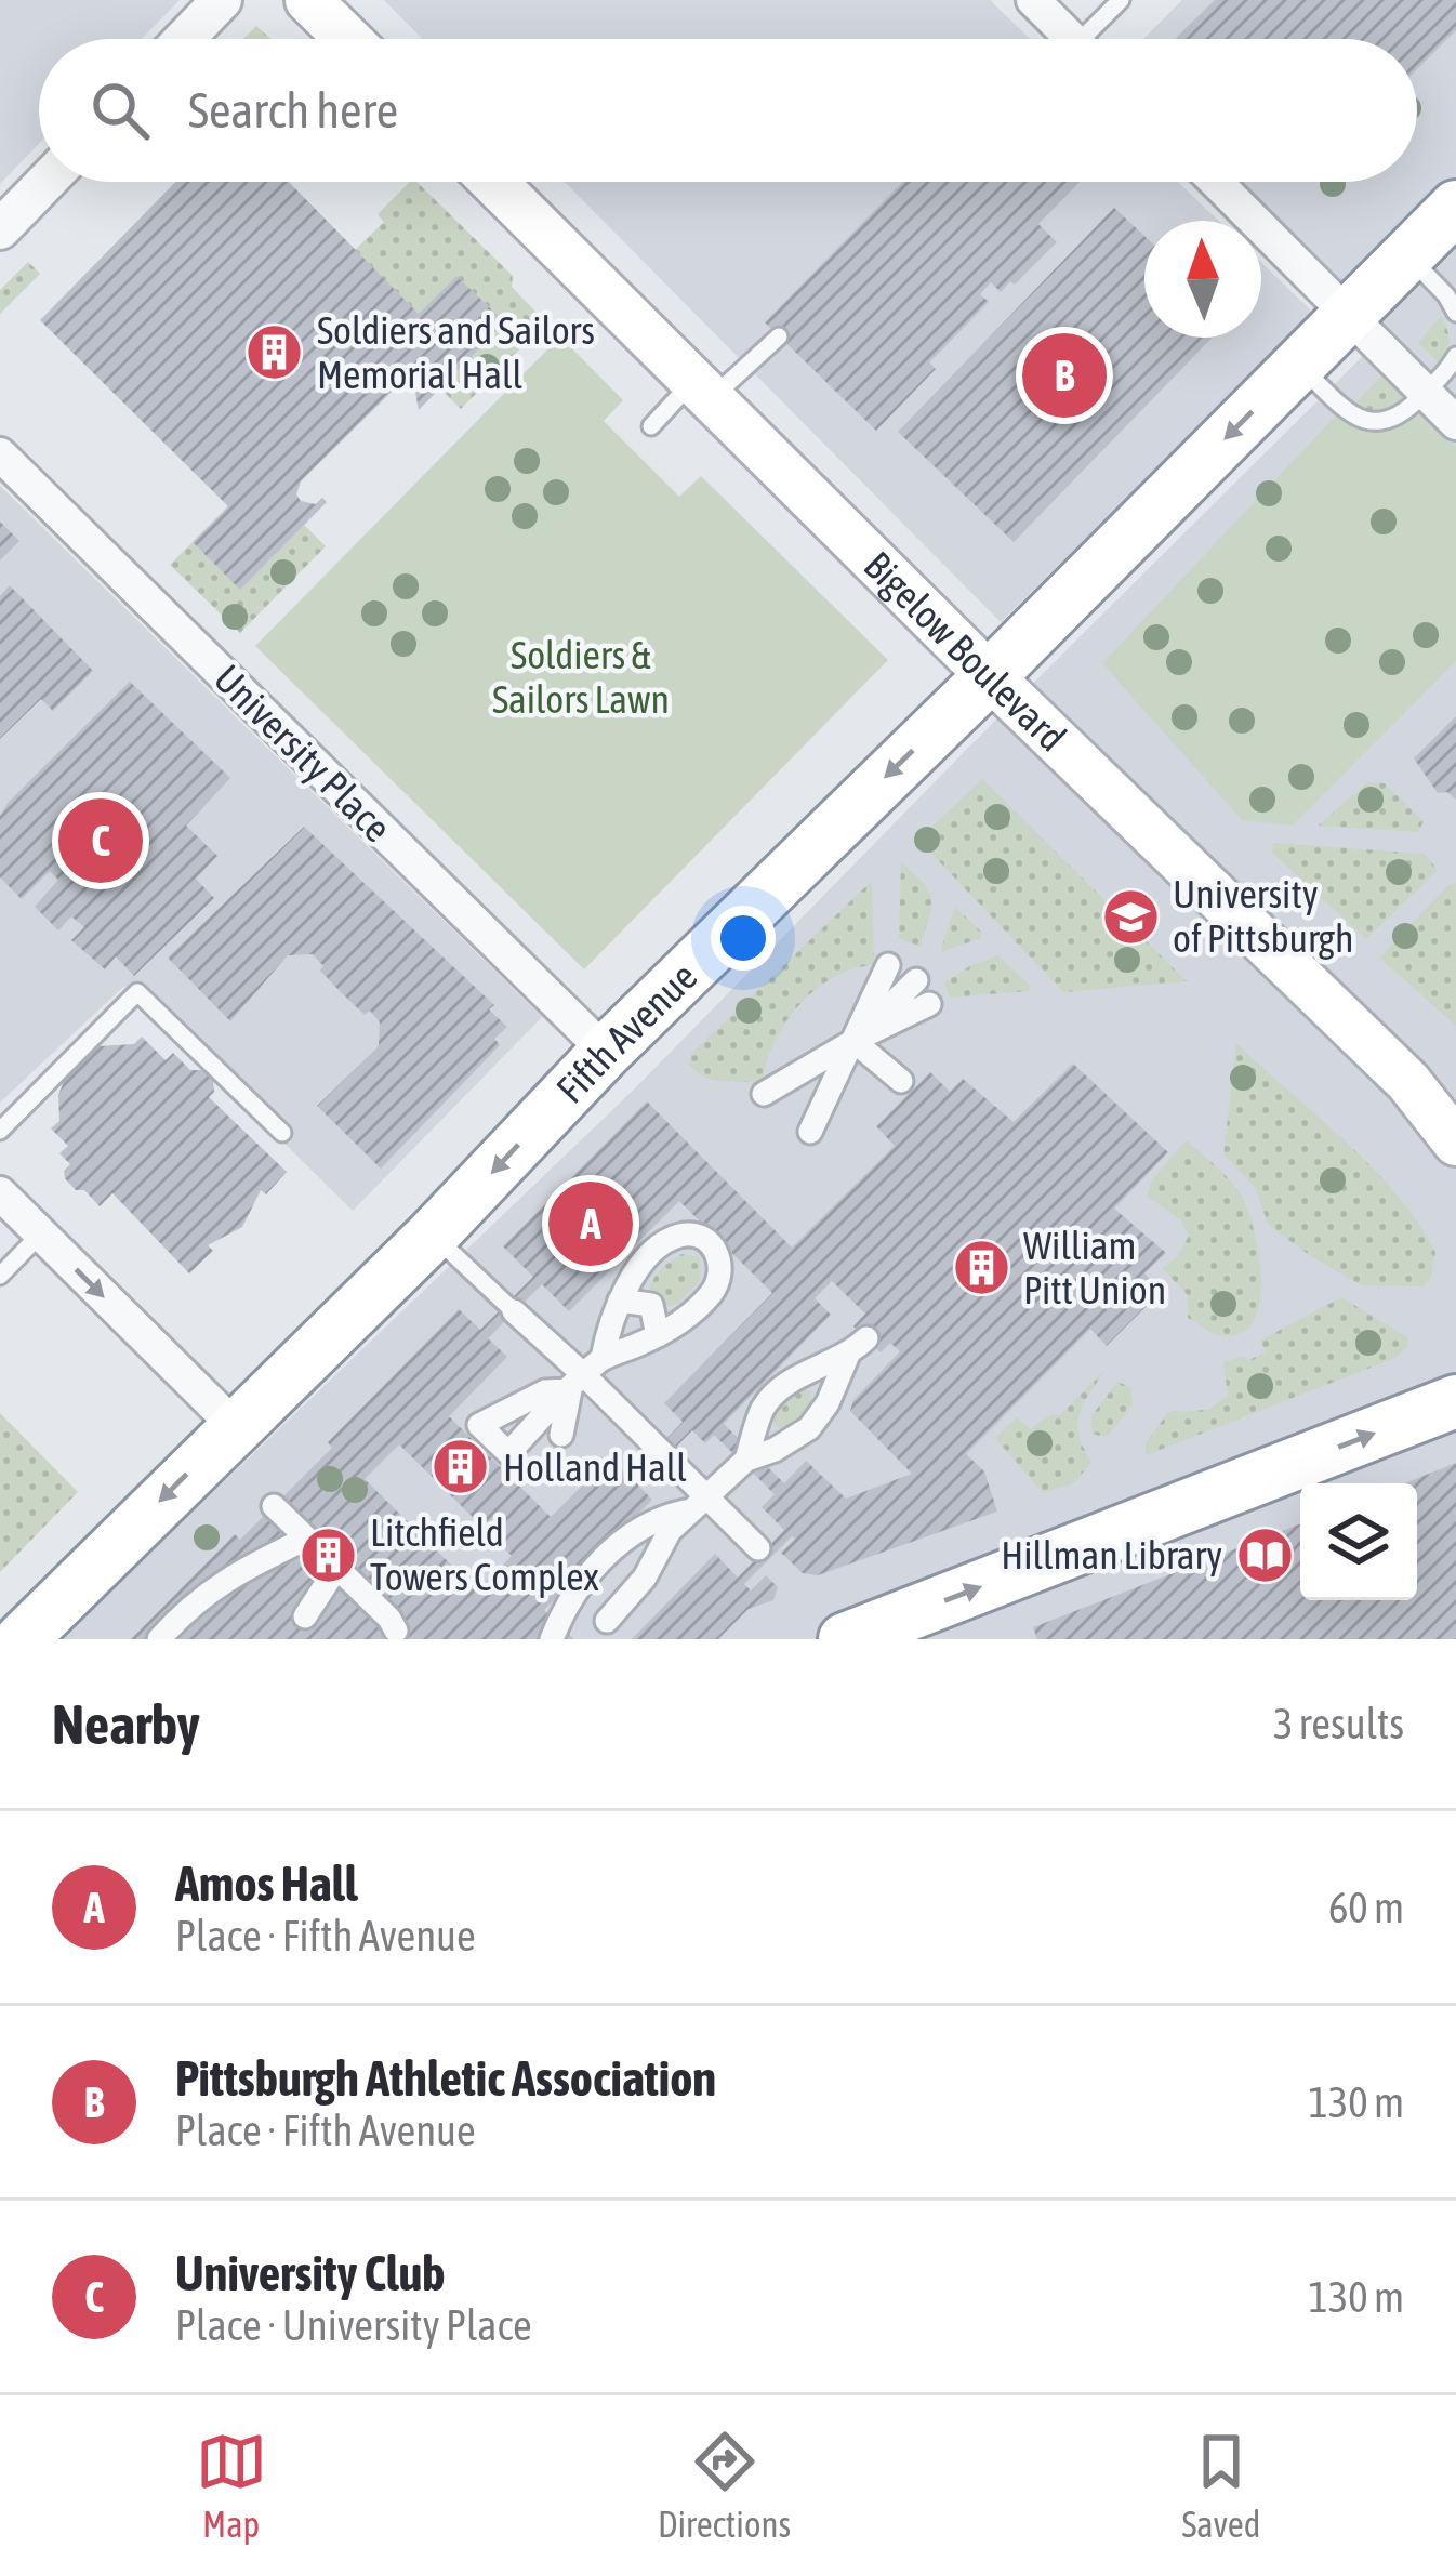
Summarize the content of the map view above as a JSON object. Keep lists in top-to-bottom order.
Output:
{
  "streets": {
    "highway": ["Fifth Avenue"],
    "main road": ["Bigelow Boulevard"],
    "street": ["University Place"]
  },
  "crossings": [
    ["Bigelow Boulevard", "Fifth Avenue"],
    ["University Place", "Fifth Avenue"]
  ],
  "one_way": ["Fifth Avenue"],
  "parks": ["Soldiers & Sailors Lawn"],
  "places": {
    "building": [
      "Soldiers and Sailors Memorial Hall",
      "William Pitt Union",
      "Holland Hall",
      "Litchfield Towers Complex"
    ],
    "school or university": ["University of Pittsburgh"],
    "library": ["Hillman Library"]
  },
  "north": "top",
  "page": {
    "search": "Search here",
    "pins": ["B", "C", "A"],
    "heading": ["Nearby", "3 results"],
    "list": [
      {
        "mark": "A",
        "name": "Amos Hall",
        "note": "Place · Fifth Avenue",
        "value": "60 m"
      },
      {
        "mark": "B",
        "name": "Pittsburgh Athletic Association",
        "note": "Place · Fifth Avenue",
        "value": "130 m"
      },
      {
        "mark": "C",
        "name": "University Club",
        "note": "Place · University Place",
        "value": "130 m"
      }
    ],
    "nav": ["Map", "Directions", "Saved"]
  }
}
